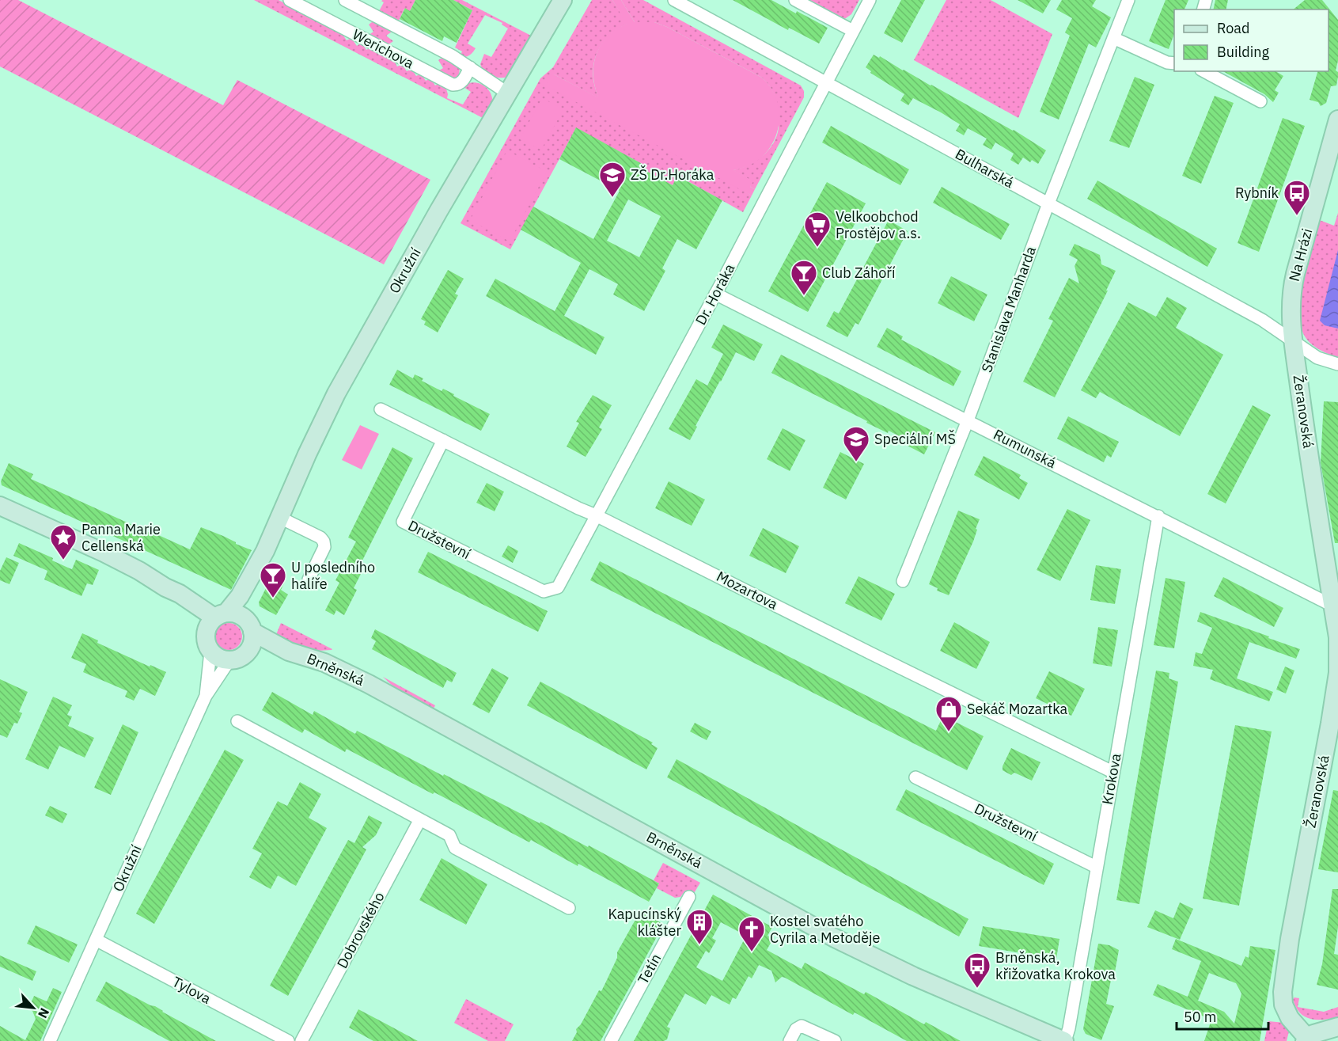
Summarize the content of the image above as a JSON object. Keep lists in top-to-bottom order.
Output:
{
  "streets": {
    "street": [
      "Werichova",
      "Bulharská",
      "Na Hrázi",
      "Okružní",
      "Dr. Horáka",
      "Stanislava Manharda",
      "Žeranovská",
      "Rumunská",
      "Družstevní",
      "Mozartova",
      "Brněnská",
      "Krokova",
      "Dobrovského",
      "Tetín",
      "Tylova"
    ]
  },
  "crossings": [
    ["Werichova", "Okružní"],
    ["Bulharská", "Na Hrázi"],
    ["Bulharská", "Dr. Horáka"],
    ["Bulharská", "Stanislava Manharda"],
    ["Bulharská", "Žeranovská"],
    ["Na Hrázi", "Žeranovská"],
    ["Okružní", "Brněnská"],
    ["Okružní", "Tylova"],
    ["Dr. Horáka", "Rumunská"],
    ["Dr. Horáka", "Družstevní"],
    ["Dr. Horáka", "Mozartova"],
    ["Stanislava Manharda", "Rumunská"],
    ["Žeranovská", "Rumunská"],
    ["Rumunská", "Krokova"],
    ["Družstevní", "Mozartova"],
    ["Družstevní", "Krokova"],
    ["Mozartova", "Krokova"],
    ["Brněnská", "Krokova"]
  ],
  "places": {
    "school or university": ["ZŠ Dr.Horáka", "Speciální MŠ"],
    "bus stop": ["Rybník", "Brněnská, křižovatka Krokova"],
    "supermarket": ["Velkoobchod Prostějov a.s."],
    "bar": ["Club Záhoří", "U posledního halíře"],
    "place": ["Panna Marie Cellenská"],
    "shop": ["Sekáč Mozartka"],
    "building": ["Kapucínský klášter"],
    "church": ["Kostel svatého Cyrila a Metoděje"]
  },
  "legend": ["Road", "Building"],
  "scale_bar": "50 m",
  "north": "bottom right"
}
